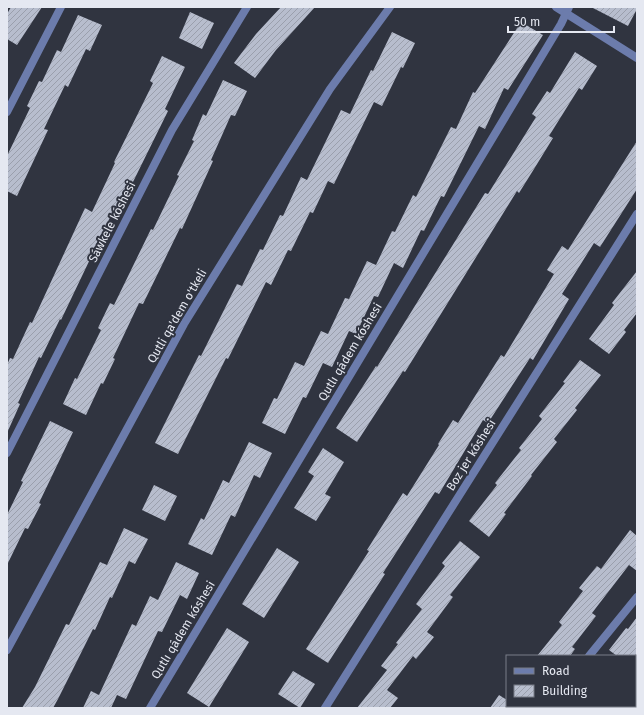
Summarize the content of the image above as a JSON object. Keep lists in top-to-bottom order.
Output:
{
  "streets": {
    "street": [
      "Sáwkele kóshesi",
      "Qutli qa'dem o'tkeli",
      "Qutlı qádem kóshesi",
      "Boz jer kóshesi"
    ]
  },
  "legend": ["Road", "Building"],
  "scale_bar": "50 m"
}
